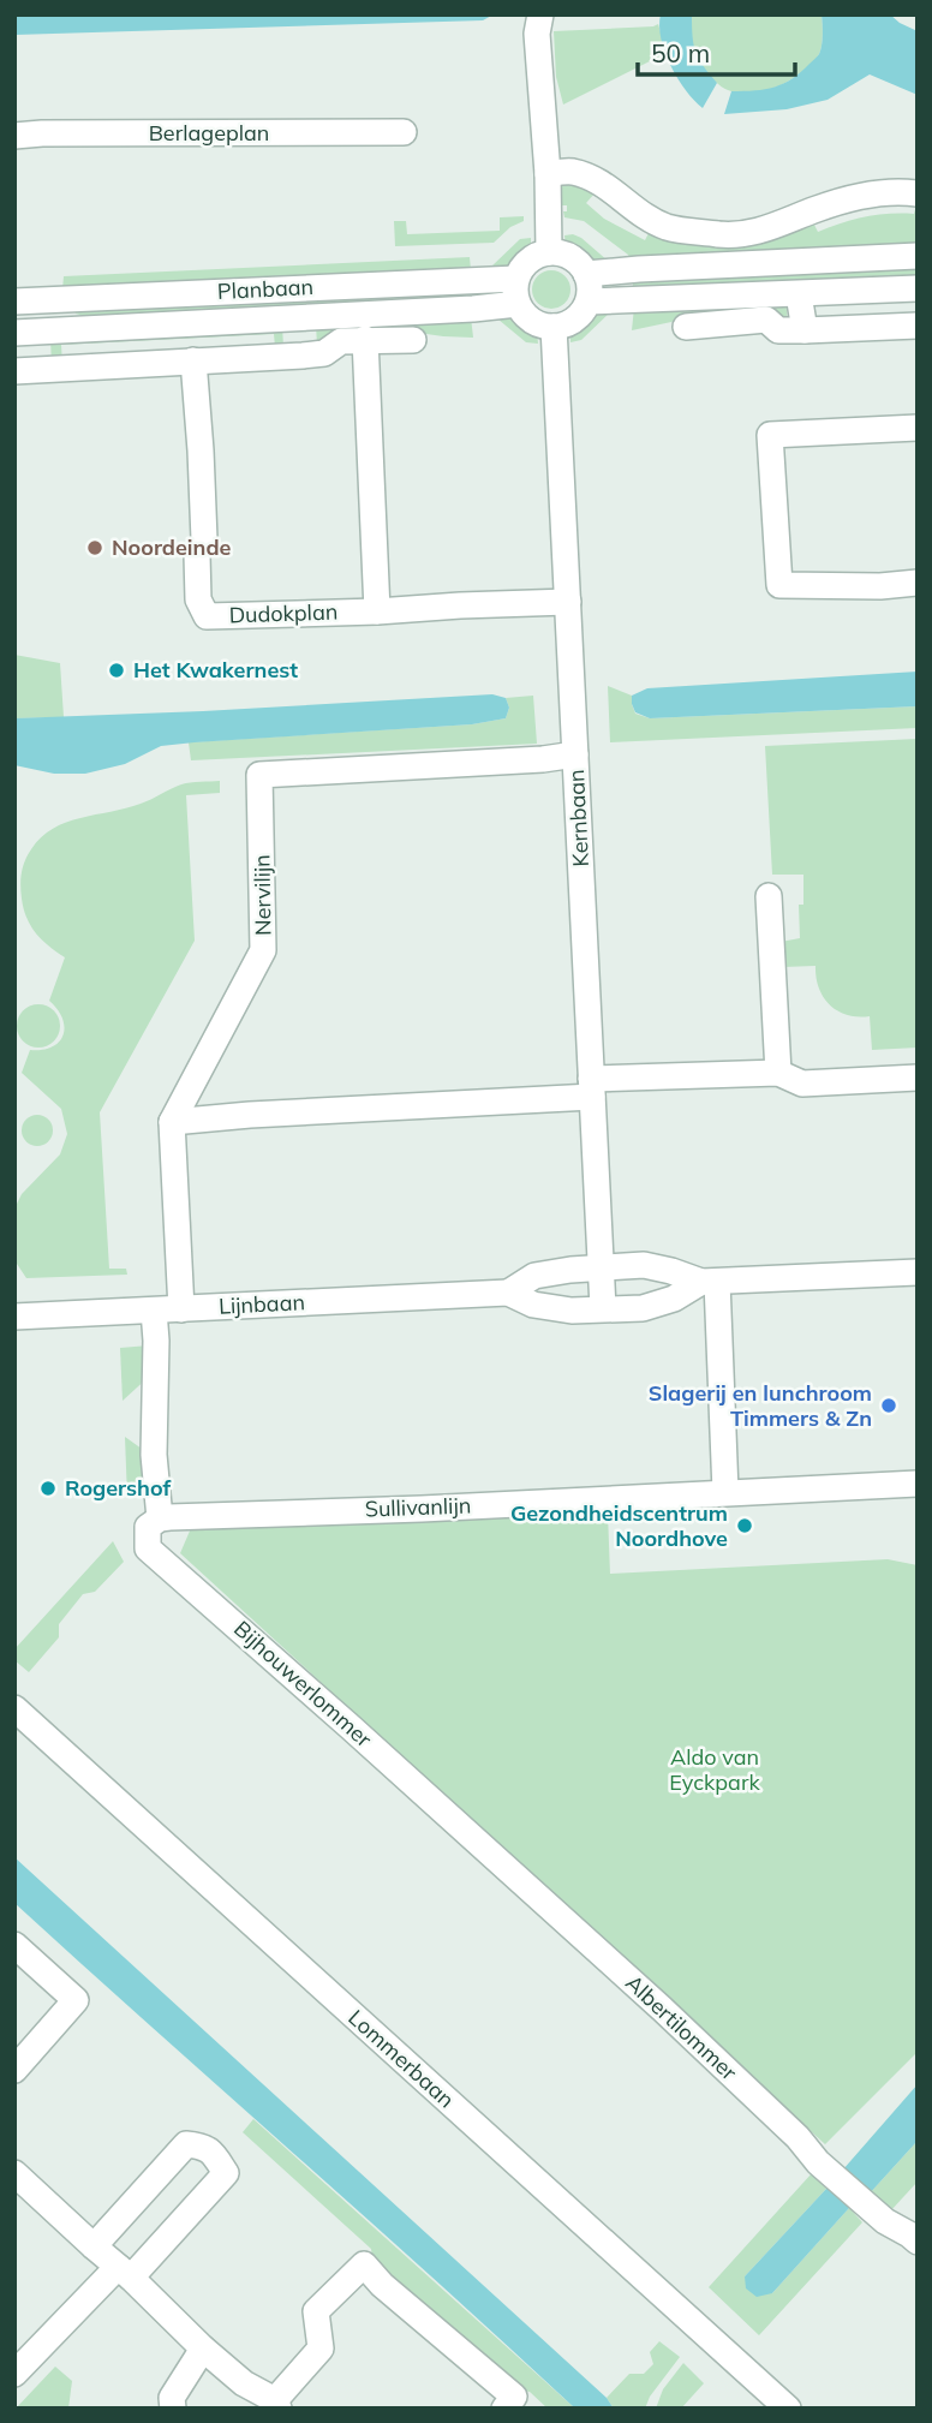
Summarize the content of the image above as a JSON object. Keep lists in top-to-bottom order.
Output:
{
  "streets": {
    "street": [
      "Berlageplan",
      "Planbaan",
      "Dudokplan",
      "Kernbaan",
      "Nervilijn",
      "Lijnbaan",
      "Sullivanlijn",
      "Bijhouwerlommer",
      "Albertilommer",
      "Lommerbaan"
    ]
  },
  "crossings": [
    ["Planbaan", "Kernbaan"],
    ["Dudokplan", "Kernbaan"],
    ["Kernbaan", "Nervilijn"],
    ["Kernbaan", "Lijnbaan"],
    ["Sullivanlijn", "Bijhouwerlommer"],
    ["Bijhouwerlommer", "Albertilommer"]
  ],
  "parks": ["Aldo van Eyckpark"],
  "places": [
    "Noordeinde",
    "Het Kwakernest",
    "Slagerij en lunchroom Timmers & Zn",
    "Rogershof",
    "Gezondheidscentrum Noordhove"
  ],
  "scale_bar": "50 m"
}
